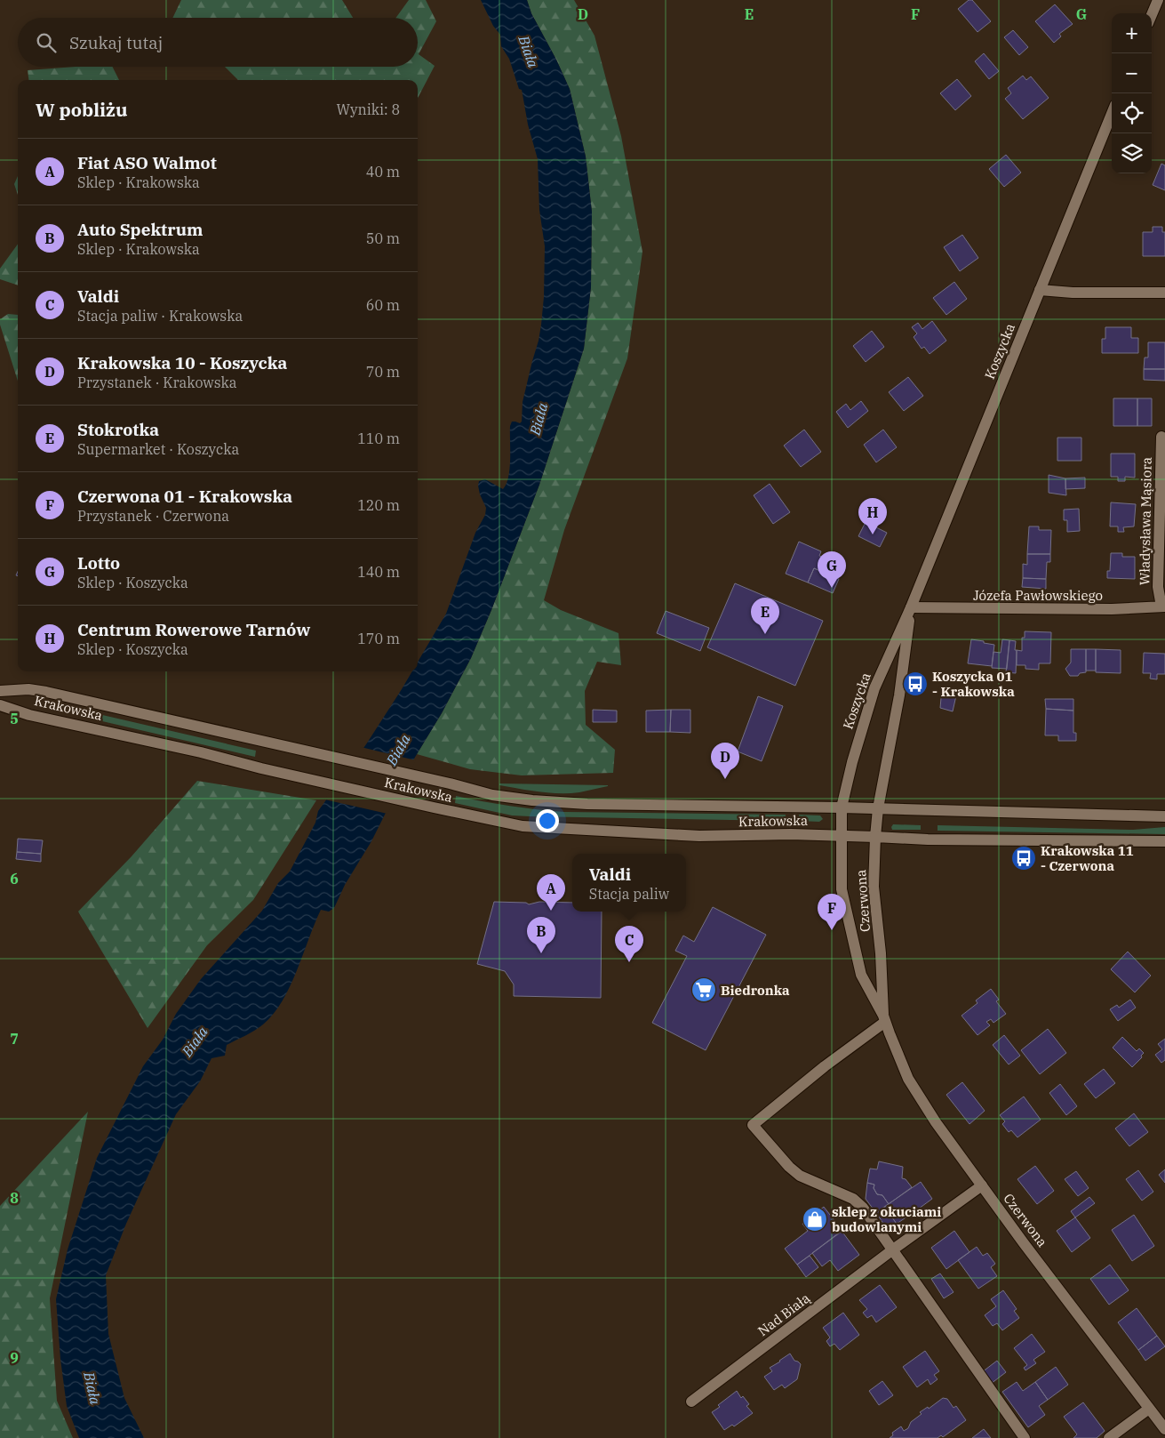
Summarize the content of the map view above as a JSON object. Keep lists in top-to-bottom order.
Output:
{
  "streets": {
    "street": [
      "Koszycka",
      "Władysława Mąsiora",
      "Józefa Pawłowskiego",
      "Krakowska",
      "Czerwona",
      "Nad Białą"
    ]
  },
  "crossings": [
    ["Koszycka", "Józefa Pawłowskiego"],
    ["Koszycka", "Krakowska"],
    ["Władysława Mąsiora", "Józefa Pawłowskiego"],
    ["Krakowska", "Czerwona"],
    ["Czerwona", "Nad Białą"]
  ],
  "water": ["Biała"],
  "places": {
    "bus stop": ["Koszycka 01 - Krakowska", "Krakowska 11 - Czerwona"],
    "supermarket": ["Biedronka"],
    "shop": ["sklep z okuciami budowlanymi"]
  },
  "page": {
    "map_buttons": ["+", "−"],
    "search": "Szukaj tutaj",
    "heading": ["W pobliżu", "Wyniki: 8"],
    "list": [
      {
        "mark": "A",
        "name": "Fiat ASO Walmot",
        "note": "Sklep · Krakowska",
        "value": "40 m"
      },
      {
        "mark": "B",
        "name": "Auto Spektrum",
        "note": "Sklep · Krakowska",
        "value": "50 m"
      },
      {
        "mark": "C",
        "name": "Valdi",
        "note": "Stacja paliw · Krakowska",
        "value": "60 m"
      },
      {
        "mark": "D",
        "name": "Krakowska 10 - Koszycka",
        "note": "Przystanek · Krakowska",
        "value": "70 m"
      },
      {
        "mark": "E",
        "name": "Stokrotka",
        "note": "Supermarket · Koszycka",
        "value": "110 m"
      },
      {
        "mark": "F",
        "name": "Czerwona 01 - Krakowska",
        "note": "Przystanek · Czerwona",
        "value": "120 m"
      },
      {
        "mark": "G",
        "name": "Lotto",
        "note": "Sklep · Koszycka",
        "value": "140 m"
      },
      {
        "mark": "H",
        "name": "Centrum Rowerowe Tarnów",
        "note": "Sklep · Koszycka",
        "value": "170 m"
      }
    ],
    "pins": [
      "H",
      "G",
      "E",
      "D",
      "A",
      "F",
      "B",
      "C"
    ],
    "popup": ["Valdi", "Stacja paliw"]
  },
  "grid": {
    "columns": [
      "D",
      "E",
      "F",
      "G"
    ],
    "rows": [
      "5",
      "6",
      "7",
      "8",
      "9"
    ]
  }
}
